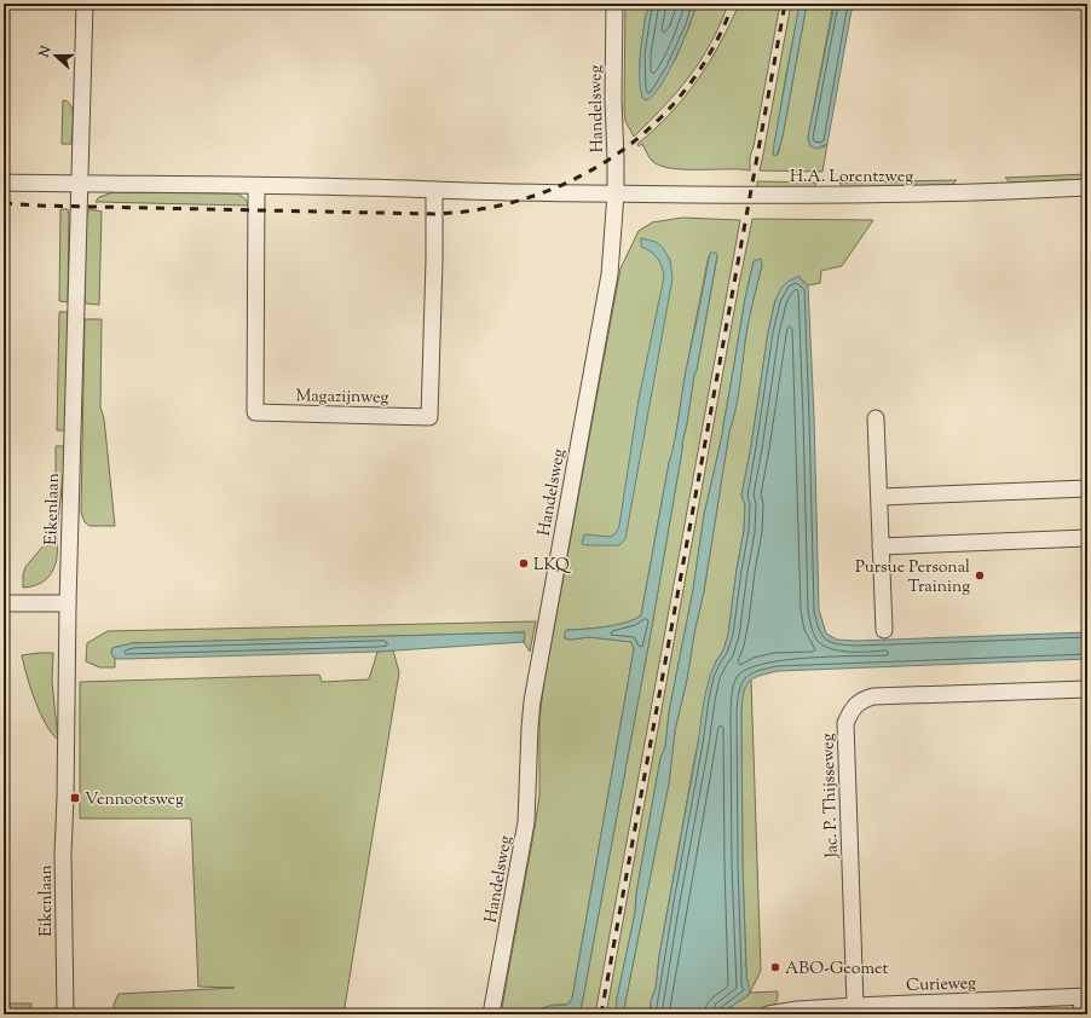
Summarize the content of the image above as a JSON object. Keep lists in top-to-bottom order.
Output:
{
  "streets": {
    "street": [
      "Handelsweg",
      "H.A. Lorentzweg",
      "Magazijnweg",
      "Eikenlaan",
      "Jac. P. Thijsseweg",
      "Curieweg"
    ]
  },
  "crossings": [
    ["Handelsweg", "H.A. Lorentzweg"],
    ["Jac. P. Thijsseweg", "Curieweg"]
  ],
  "places": {
    "other": ["LKQ", "Pursue Personal Training", "ABO-Geomet"],
    "transit": ["Vennootsweg"]
  },
  "north": "left"
}
